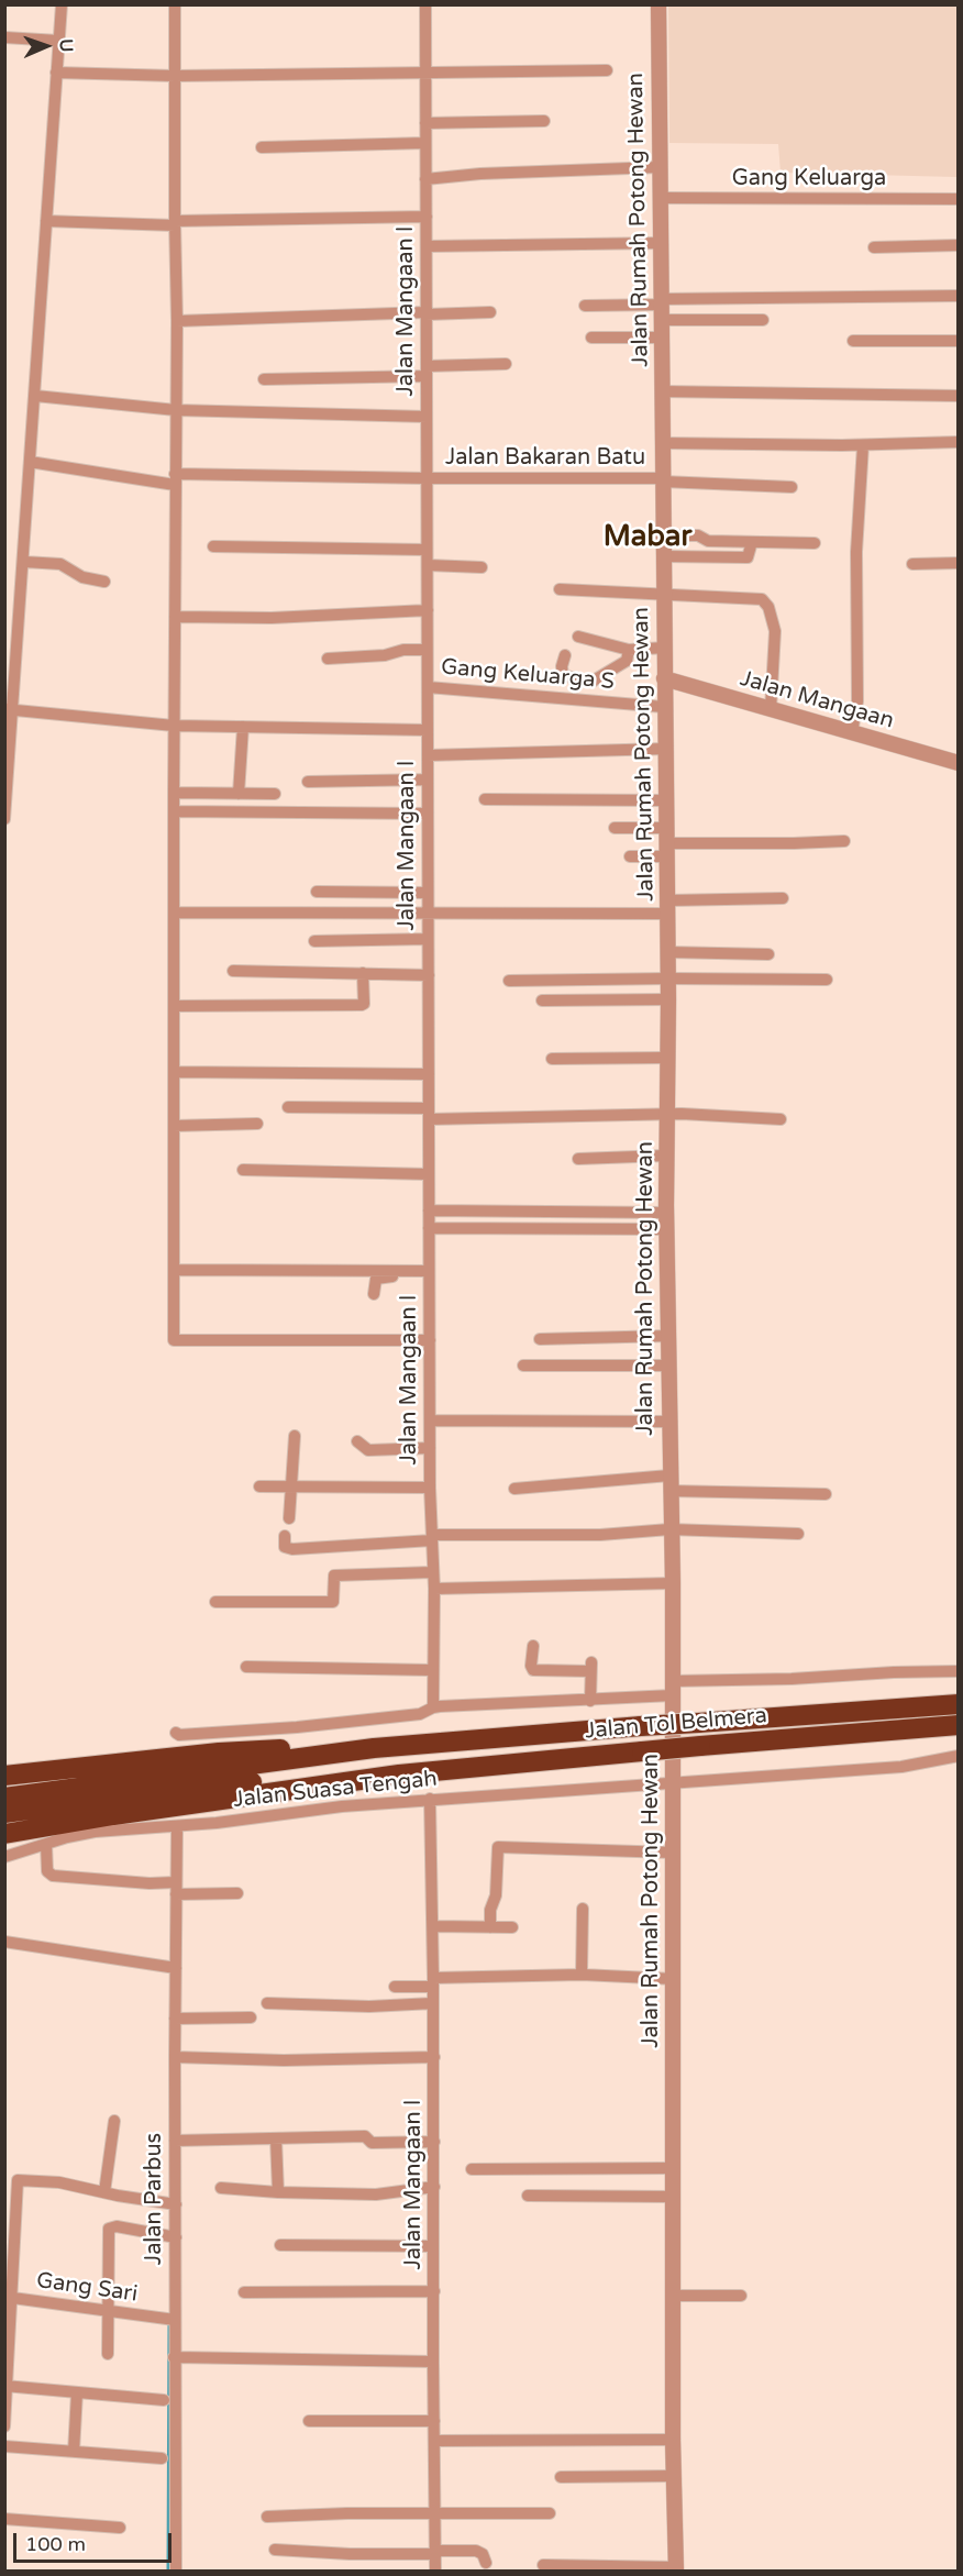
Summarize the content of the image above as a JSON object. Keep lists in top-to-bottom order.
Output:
{
  "streets": {
    "highway": ["Jalan Tol Belmera"],
    "street": [
      "Gang Keluarga",
      "Jalan Rumah Potong Hewan",
      "Jalan Mangaan I",
      "Jalan Bakaran Batu",
      "Gang Keluarga S",
      "Jalan Mangaan",
      "Jalan Suasa Tengah",
      "Jalan Parbus",
      "Gang Sari"
    ]
  },
  "crossings": [
    ["Gang Keluarga", "Jalan Rumah Potong Hewan"],
    ["Jalan Rumah Potong Hewan", "Jalan Bakaran Batu"],
    ["Jalan Rumah Potong Hewan", "Gang Keluarga S"],
    ["Jalan Rumah Potong Hewan", "Jalan Mangaan"],
    ["Jalan Rumah Potong Hewan", "Jalan Suasa Tengah"],
    ["Jalan Mangaan I", "Jalan Bakaran Batu"],
    ["Jalan Mangaan I", "Gang Keluarga S"],
    ["Jalan Mangaan I", "Jalan Suasa Tengah"],
    ["Jalan Suasa Tengah", "Jalan Parbus"],
    ["Jalan Parbus", "Gang Sari"]
  ],
  "districts": ["Mabar"],
  "scale_bar": "100 m",
  "north": "right"
}
